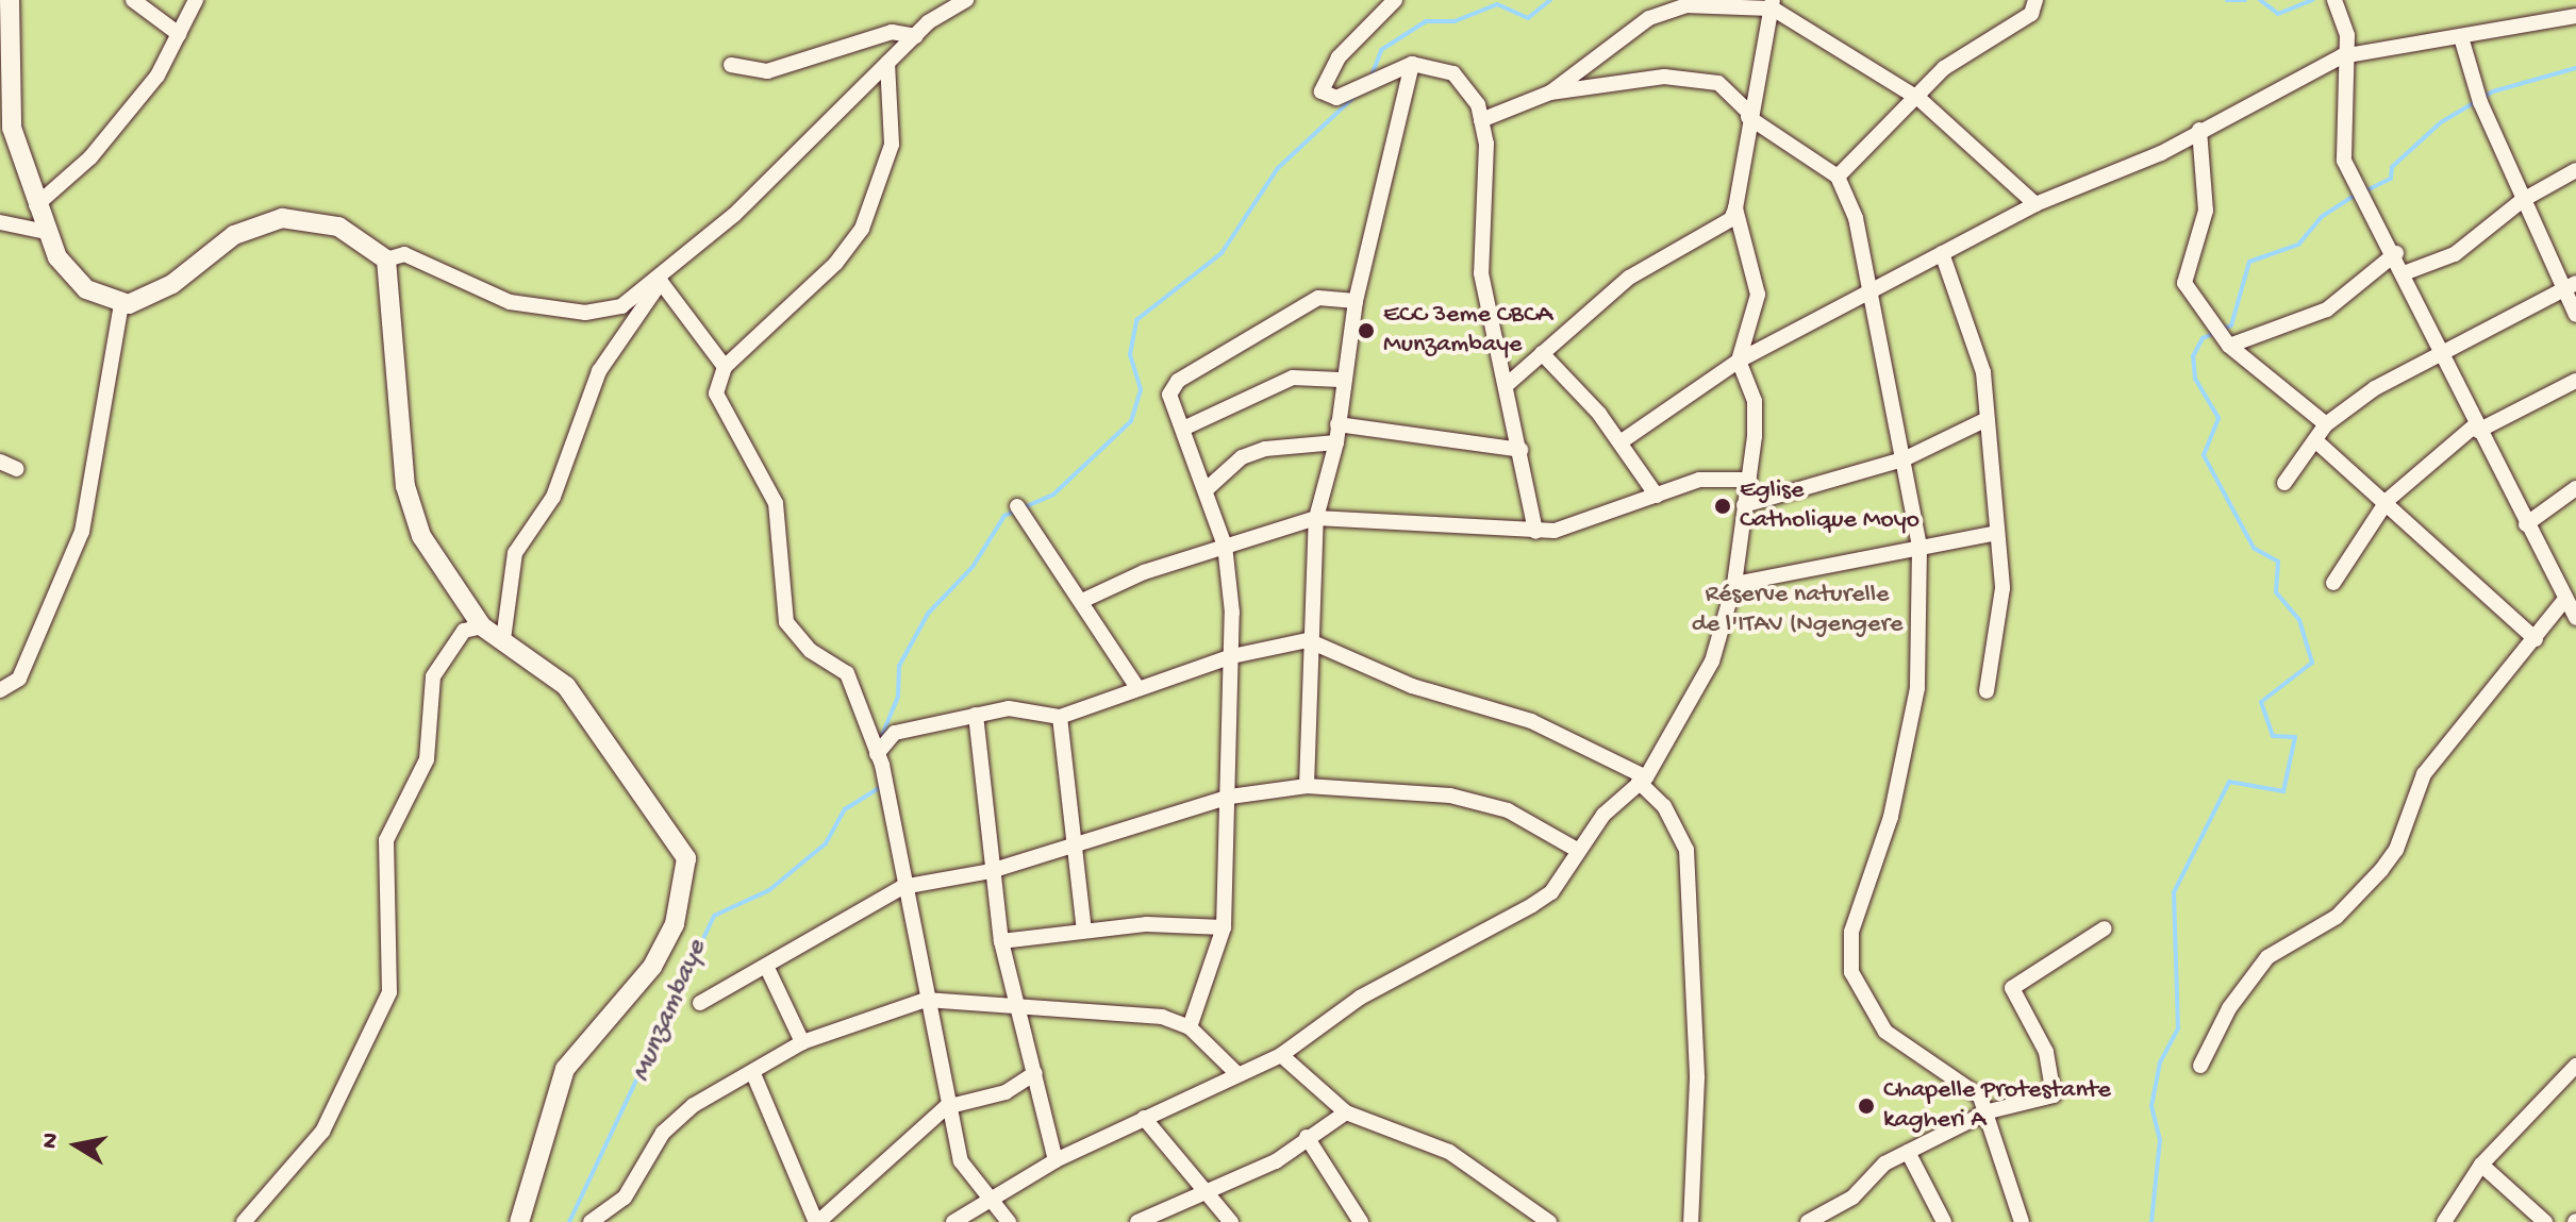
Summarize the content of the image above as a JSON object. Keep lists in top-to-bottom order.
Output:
{
  "water": ["Munzambaye"],
  "parks": ["Réserve naturelle de l'ITAV (Ngengere"],
  "places": ["ECC 3eme CBCA Munzambaye", "Eglise Catholique Moyo", "Chapelle Protestante kagheri A"],
  "north": "left"
}
